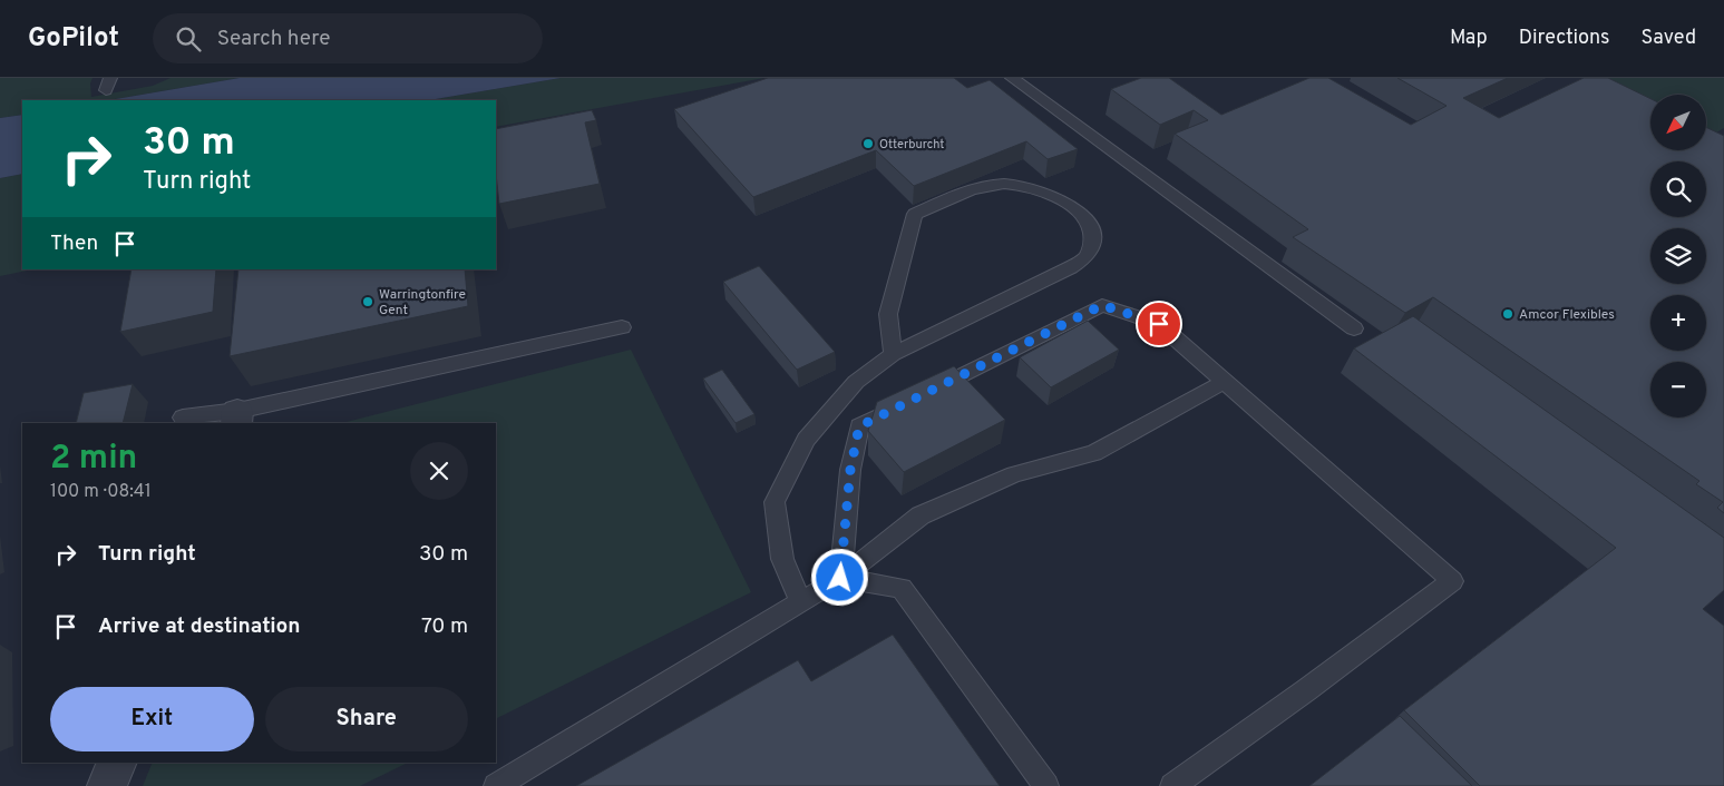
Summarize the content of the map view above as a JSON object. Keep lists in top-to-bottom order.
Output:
{
  "places": ["Otterburcht", "Warringtonfire Gent", "Amcor Flexibles"],
  "north": "bottom left",
  "page": {
    "header": "GoPilot",
    "search": "Search here",
    "nav": ["Map", "Directions", "Saved"],
    "map_buttons": ["+", "−"],
    "turn": ["30 m", "Turn right"],
    "then": "Then",
    "heading": ["2 min", "100 m · 08:41"],
    "list": [
      {
        "name": "Turn right",
        "value": "30 m"
      },
      {
        "name": "Arrive at destination",
        "value": "70 m"
      }
    ],
    "buttons": ["Exit", "Share"]
  }
}
